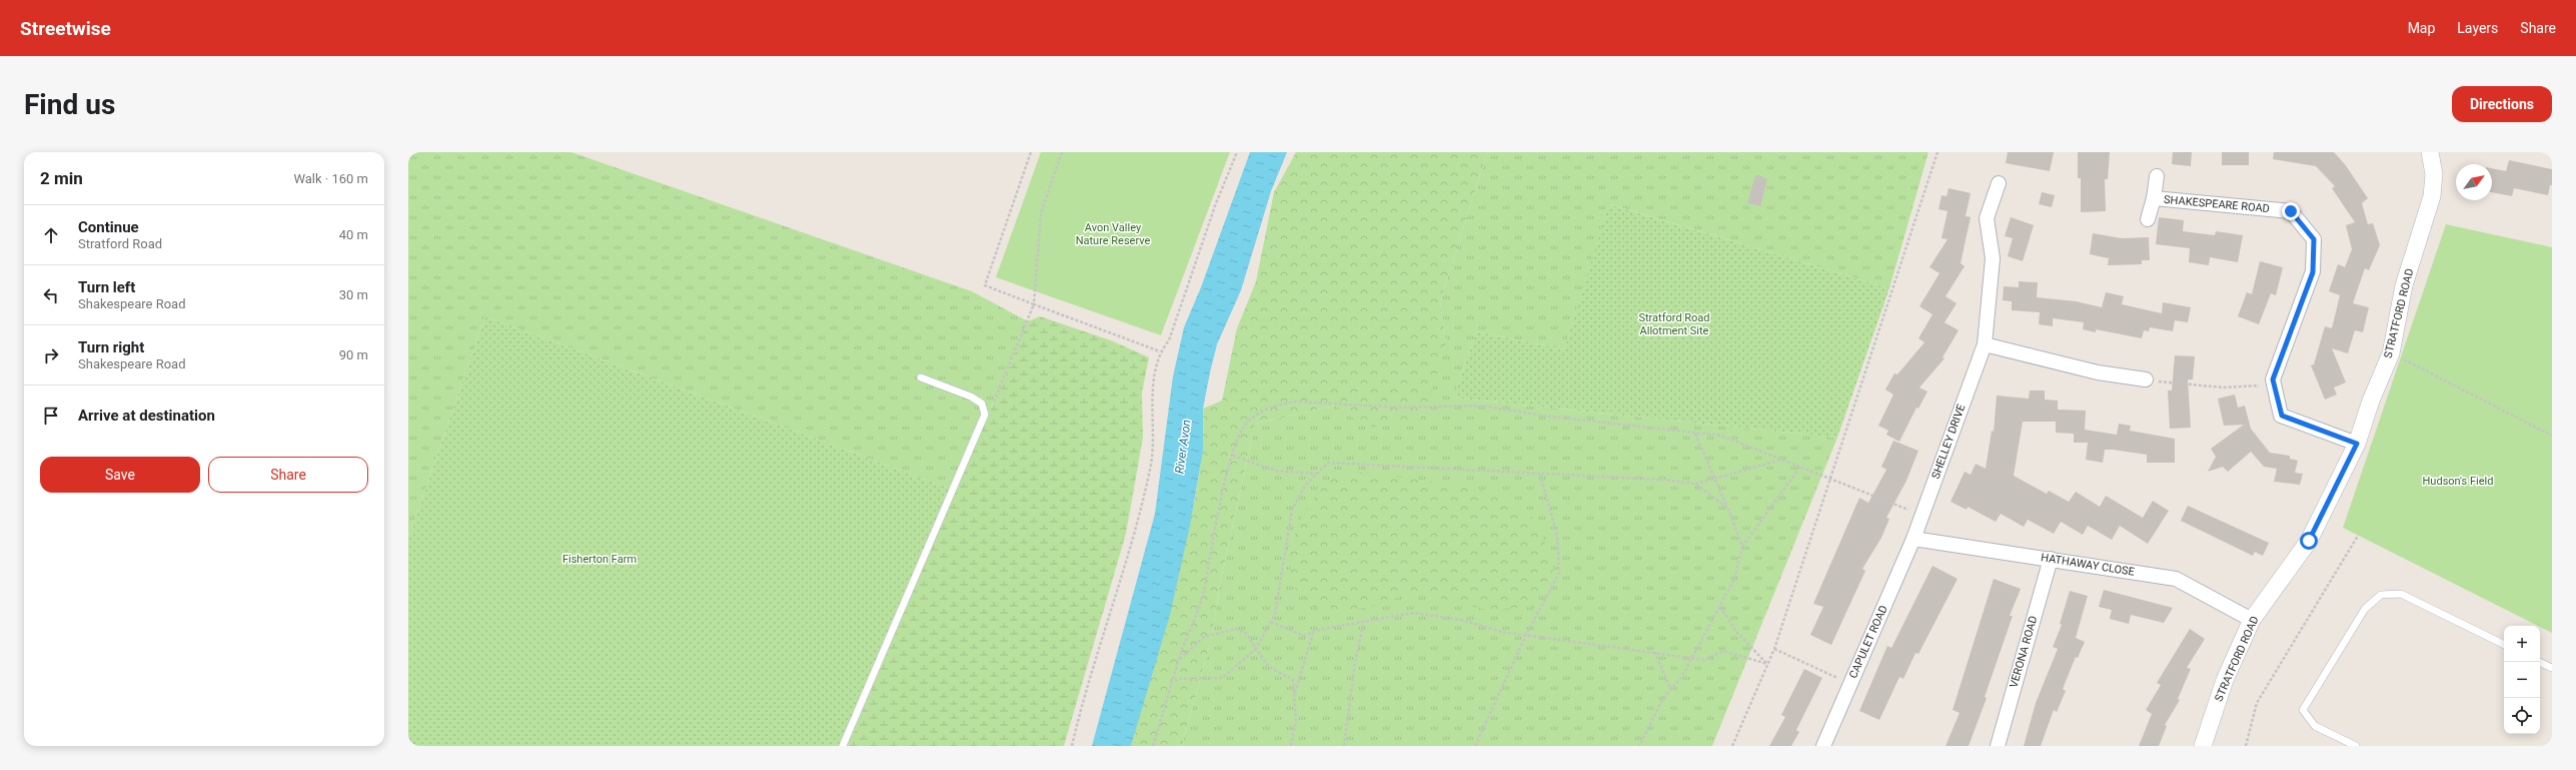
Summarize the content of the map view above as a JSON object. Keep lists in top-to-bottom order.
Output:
{
  "streets": {
    "street": [
      "SHAKESPEARE ROAD",
      "STRATFORD ROAD",
      "SHELLEY DRIVE",
      "HATHAWAY CLOSE",
      "CAPULET ROAD",
      "VERONA ROAD"
    ]
  },
  "crossings": [
    ["SHAKESPEARE ROAD", "STRATFORD ROAD"],
    ["STRATFORD ROAD", "HATHAWAY CLOSE"],
    ["SHELLEY DRIVE", "HATHAWAY CLOSE"],
    ["SHELLEY DRIVE", "CAPULET ROAD"],
    ["HATHAWAY CLOSE", "CAPULET ROAD"],
    ["HATHAWAY CLOSE", "VERONA ROAD"]
  ],
  "water": ["River Avon"],
  "parks": [
    "Avon Valley Nature Reserve",
    "Stratford Road Allotment Site",
    "Hudson's Field",
    "Fisherton Farm"
  ],
  "north": "top right",
  "page": {
    "header": "Streetwise",
    "nav": ["Map", "Layers", "Share"],
    "buttons": [
      "Directions",
      ["Save", "Share"]
    ],
    "title": "Find us",
    "heading": ["2 min", "Walk · 160 m"],
    "list": [
      ["Continue", "Stratford Road", "40 m"],
      ["Turn left", "Shakespeare Road", "30 m"],
      ["Turn right", "Shakespeare Road", "90 m"],
      "Arrive at destination"
    ],
    "map_buttons": ["+", "−"]
  }
}
